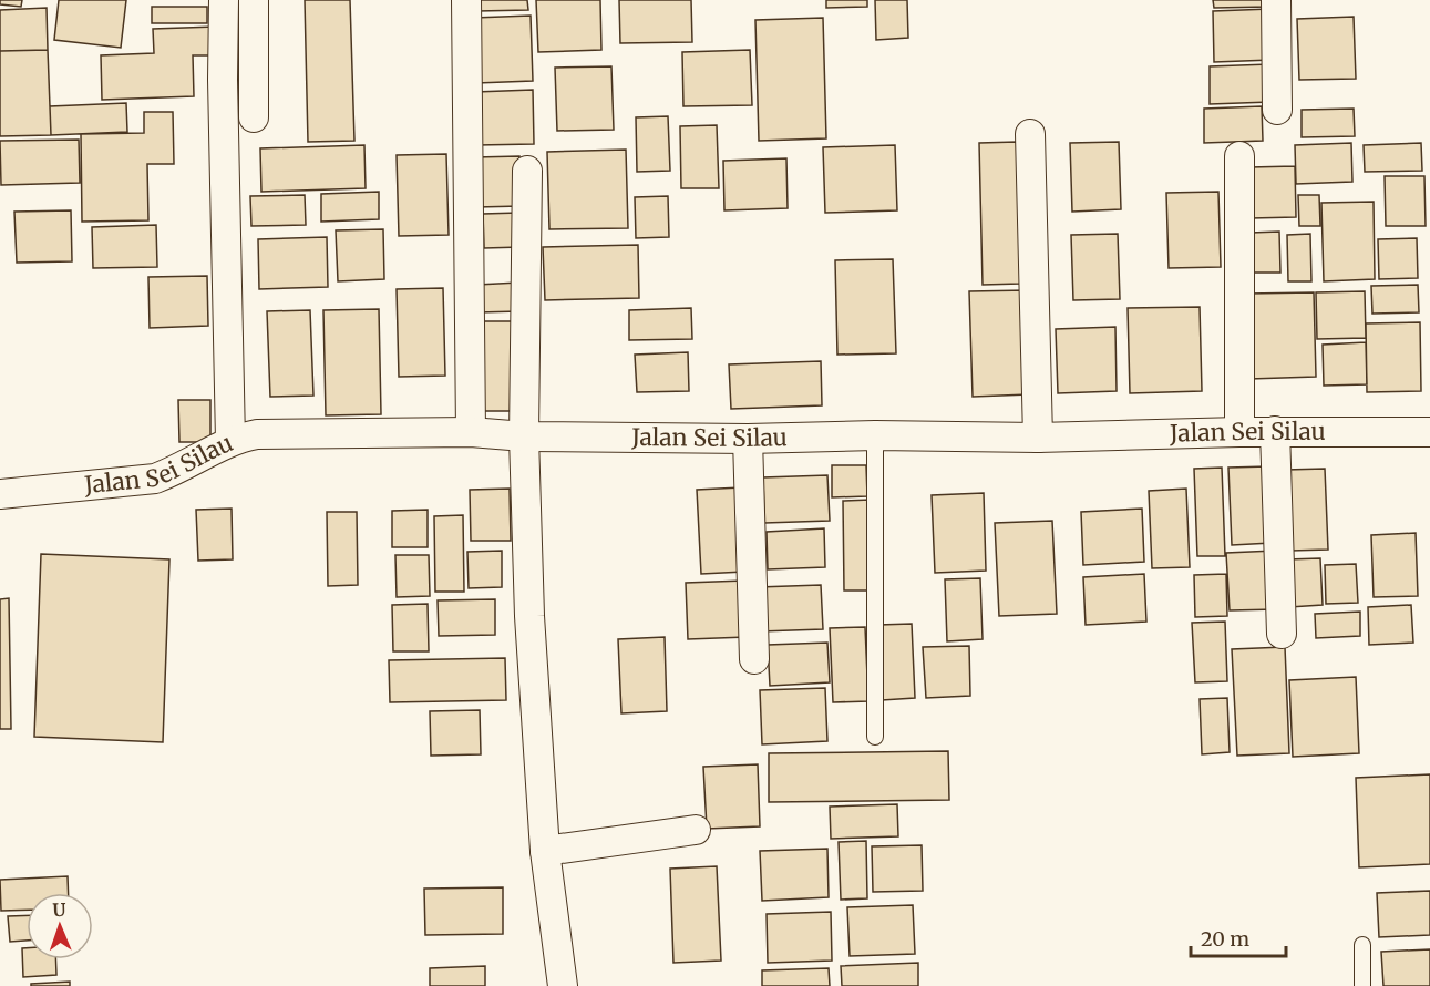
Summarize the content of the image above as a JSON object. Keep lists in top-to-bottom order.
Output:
{
  "streets": {
    "street": ["Jalan Sei Silau"]
  },
  "scale_bar": "20 m",
  "north": "top"
}
